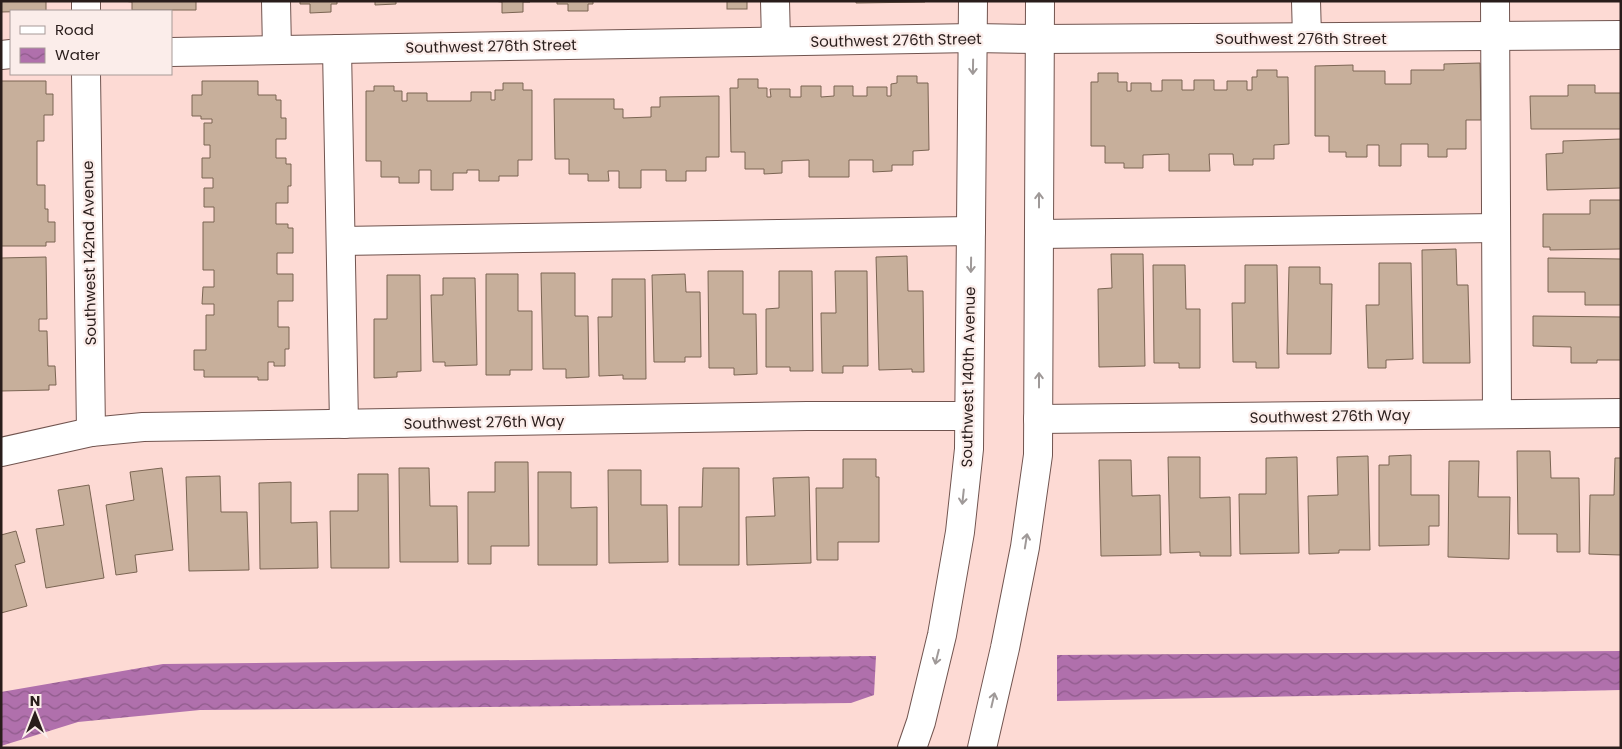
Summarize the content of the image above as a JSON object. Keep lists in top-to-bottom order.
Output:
{
  "streets": {
    "street": [
      "Southwest 276th Street",
      "Southwest 142nd Avenue",
      "Southwest 140th Avenue",
      "Southwest 276th Way"
    ]
  },
  "crossings": [
    ["Southwest 276th Street", "Southwest 140th Avenue"],
    ["Southwest 142nd Avenue", "Southwest 276th Way"],
    ["Southwest 140th Avenue", "Southwest 276th Way"]
  ],
  "legend": ["Road", "Water"],
  "north": "top"
}
